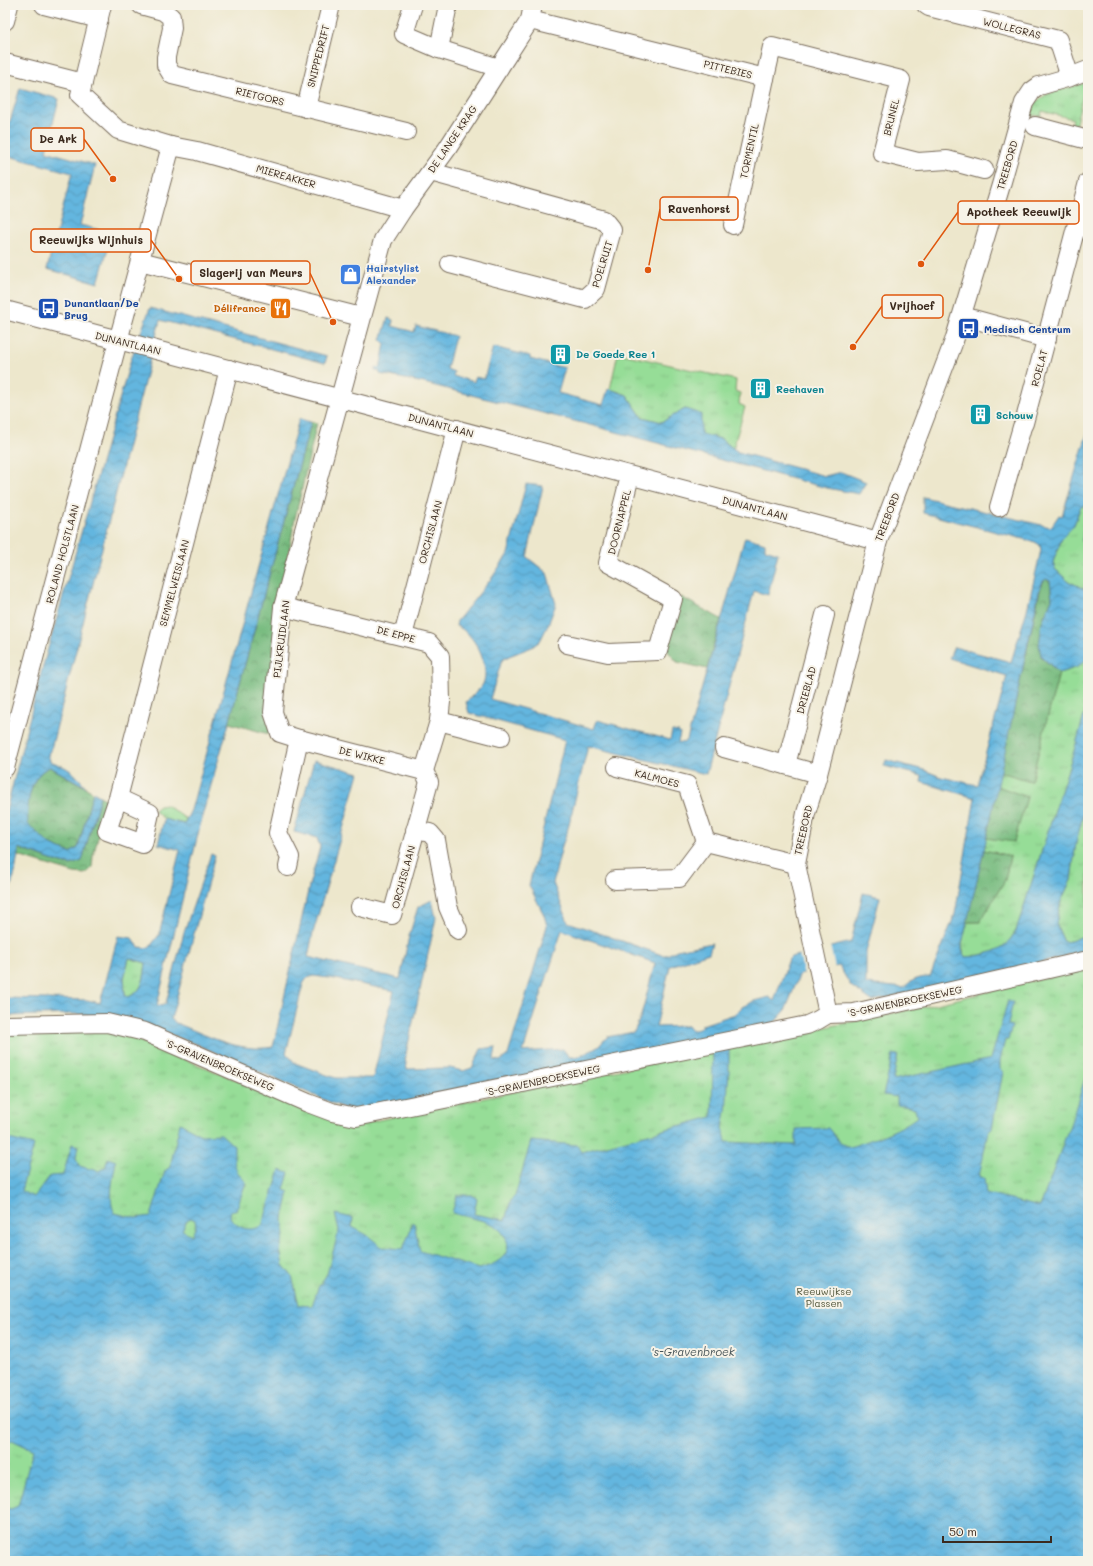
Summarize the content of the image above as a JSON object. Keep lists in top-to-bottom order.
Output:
{
  "streets": {
    "street": [
      "WOLLEGRAS",
      "SNIPPEDRIFT",
      "PITTEBIES",
      "RIETGORS",
      "BRUNEL",
      "DE LANGE KRAG",
      "TORMENTIL",
      "TREEBORD",
      "MIEREAKKER",
      "POELRUIT",
      "DUNANTLAAN",
      "ROELAT",
      "DOORNAPPEL",
      "ORCHISLAAN",
      "ROLAND HOLSTLAAN",
      "SEMMELWEISLAAN",
      "DE EPPE",
      "PIJLKRUIDLAAN",
      "DRIEBLAD",
      "DE WIKKE",
      "KALMOES",
      "'S-GRAVENBROEKSEWEG"
    ]
  },
  "crossings": [
    ["WOLLEGRAS", "TREEBORD"],
    ["SNIPPEDRIFT", "RIETGORS"],
    ["PITTEBIES", "BRUNEL"],
    ["PITTEBIES", "DE LANGE KRAG"],
    ["PITTEBIES", "TORMENTIL"],
    ["DE LANGE KRAG", "MIEREAKKER"],
    ["DE LANGE KRAG", "POELRUIT"],
    ["TREEBORD", "DUNANTLAAN"],
    ["TREEBORD", "'S-GRAVENBROEKSEWEG"],
    ["DUNANTLAAN", "DOORNAPPEL"],
    ["DUNANTLAAN", "ORCHISLAAN"],
    ["DUNANTLAAN", "ROLAND HOLSTLAAN"],
    ["DUNANTLAAN", "SEMMELWEISLAAN"],
    ["DUNANTLAAN", "PIJLKRUIDLAAN"],
    ["ORCHISLAAN", "DE EPPE"],
    ["ORCHISLAAN", "DE WIKKE"],
    ["DE EPPE", "PIJLKRUIDLAAN"],
    ["PIJLKRUIDLAAN", "DE WIKKE"]
  ],
  "water": ["'s-Gravenbroek"],
  "parks": ["Reeuwijkse Plassen"],
  "places": {
    "other": [
      "De Ark",
      "Apotheek Reeuwijk",
      "Ravenhorst",
      "Reeuwijks Wijnhuis",
      "Slagerij van Meurs",
      "Vrijhoef"
    ],
    "shop": ["Hairstylist Alexander"],
    "restaurant": ["Délifrance"],
    "bus stop": ["Dunantlaan/De Brug", "Medisch Centrum"],
    "building": ["De Goede Ree 1", "Reehaven", "Schouw"]
  },
  "scale_bar": "50 m"
}
